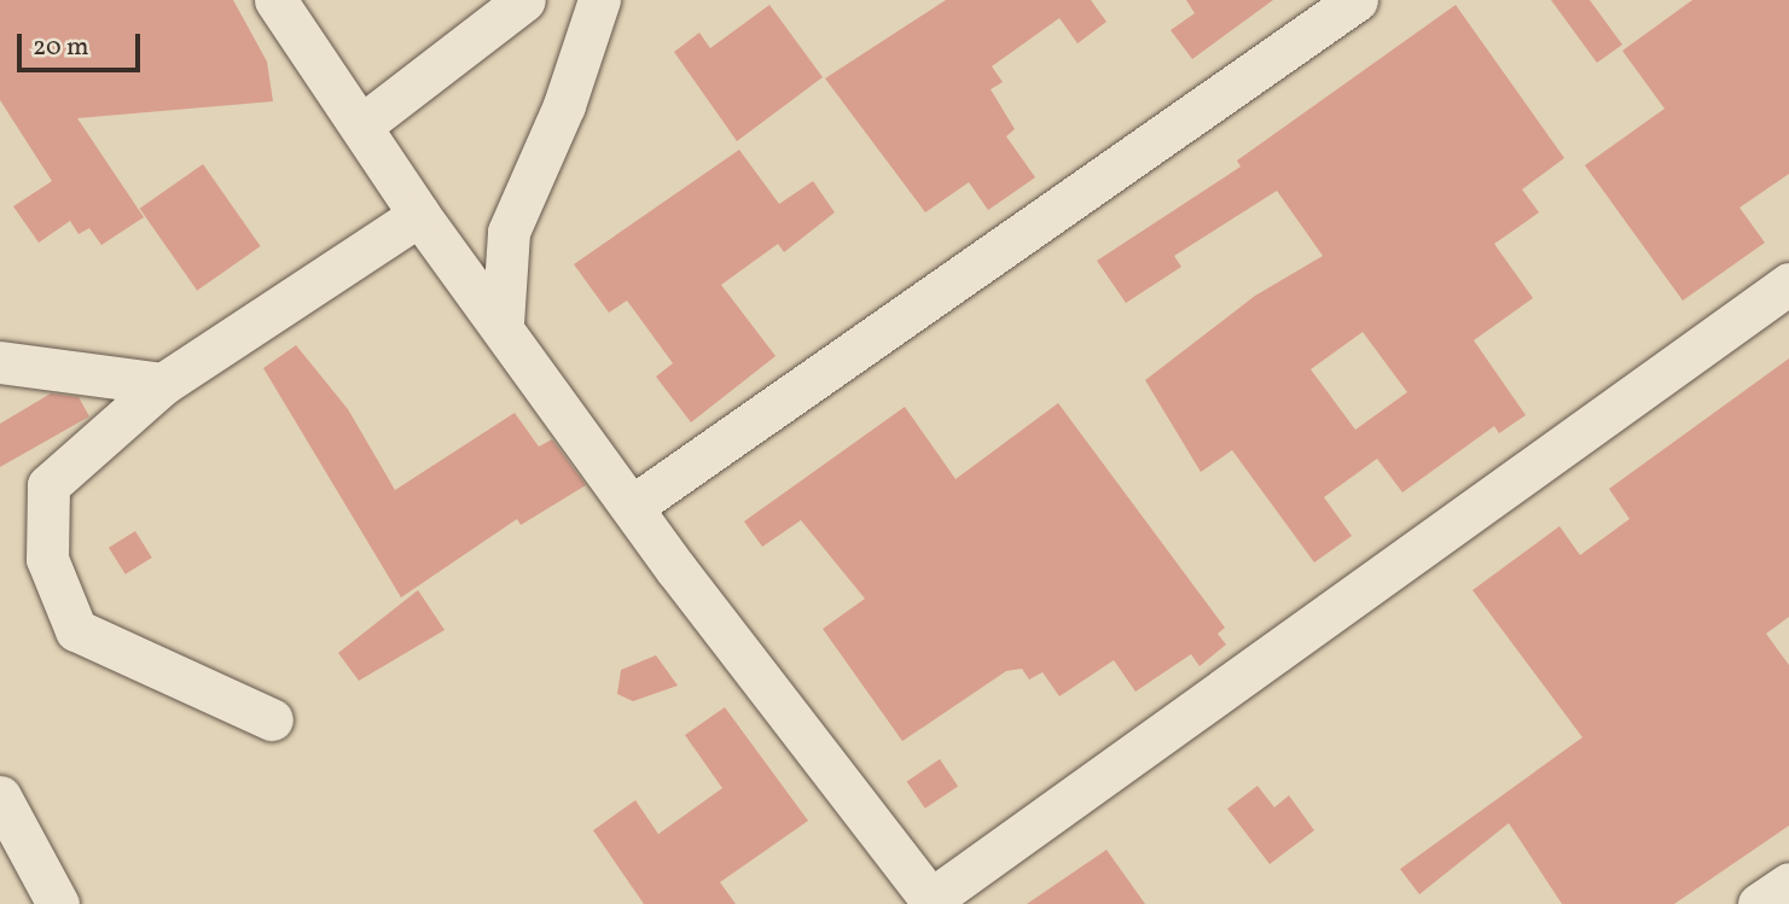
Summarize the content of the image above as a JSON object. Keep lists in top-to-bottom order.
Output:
{
  "scale_bar": "20 m"
}
